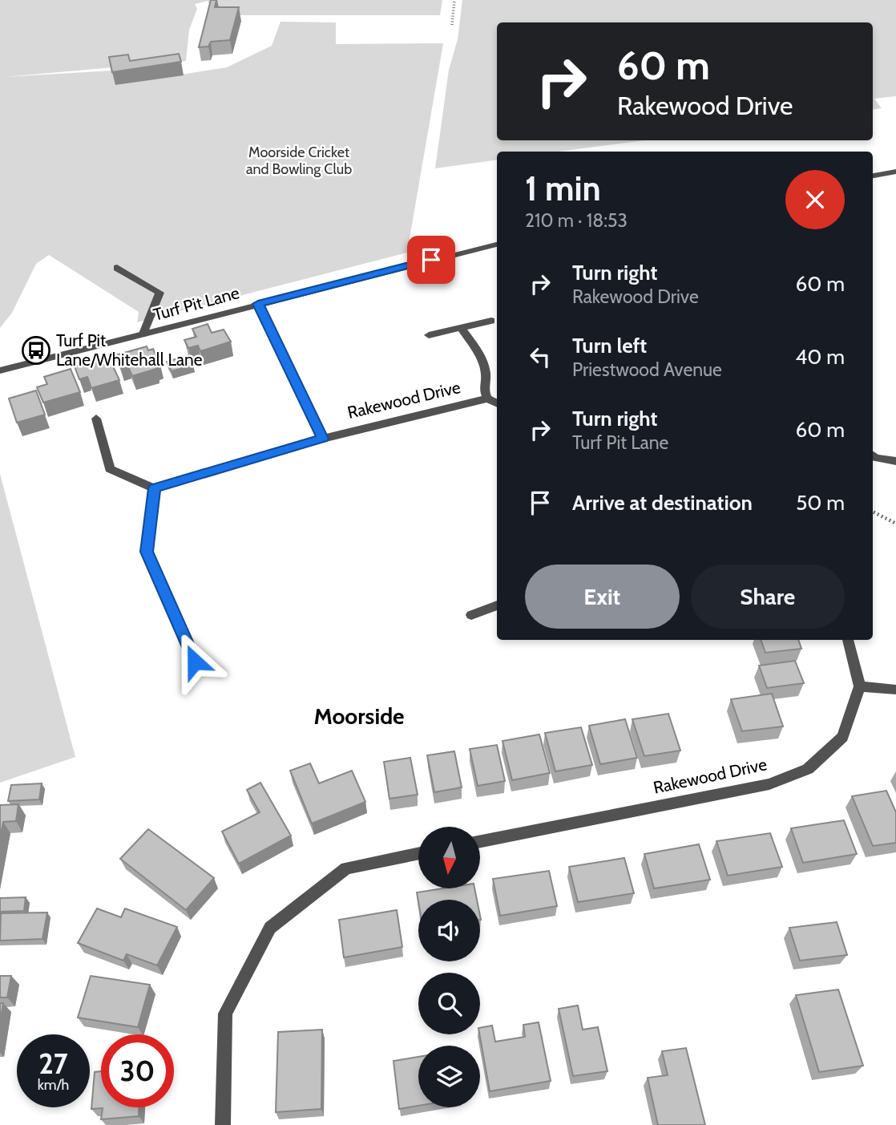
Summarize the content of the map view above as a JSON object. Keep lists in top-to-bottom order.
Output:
{
  "streets": {
    "street": ["Turf Pit Lane", "Rakewood Drive"]
  },
  "districts": ["Moorside"],
  "parks": ["Moorside Cricket and Bowling Club"],
  "places": {
    "bus stop": ["Turf Pit Lane/Whitehall Lane"]
  },
  "north": "bottom",
  "page": {
    "turn": ["60 m", "Rakewood Drive"],
    "heading": ["1 min", "210 m · 18:53"],
    "list": [
      {
        "name": "Turn right",
        "note": "Rakewood Drive",
        "value": "60 m"
      },
      {
        "name": "Turn left",
        "note": "Priestwood Avenue",
        "value": "40 m"
      },
      {
        "name": "Turn right",
        "note": "Turf Pit Lane",
        "value": "60 m"
      },
      {
        "name": "Arrive at destination",
        "value": "50 m"
      }
    ],
    "buttons": ["Exit", "Share"],
    "speed": "27 km/h",
    "limit": "30"
  }
}
